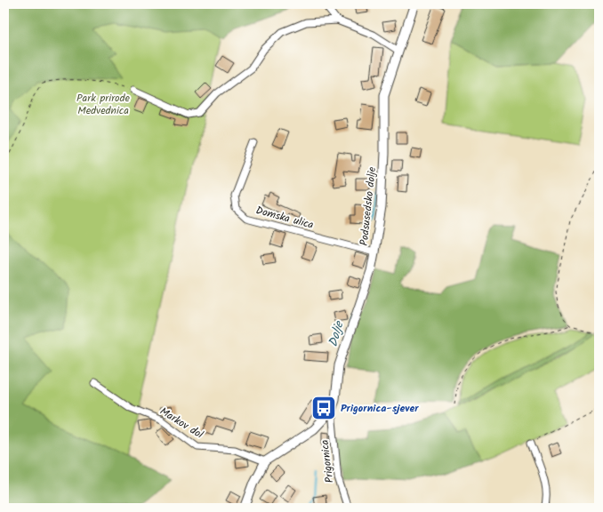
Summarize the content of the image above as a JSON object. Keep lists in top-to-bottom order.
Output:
{
  "streets": {
    "street": [
      "Podsusedsko dolje",
      "Domska ulica",
      "Markov dol",
      "Prigornica"
    ]
  },
  "crossings": [
    ["Podsusedsko dolje", "Domska ulica"],
    ["Podsusedsko dolje", "Prigornica"]
  ],
  "water": ["Dolje"],
  "parks": ["Park prirode Medvednica"],
  "places": {
    "bus stop": ["Prigornica-sjever"]
  }
}
